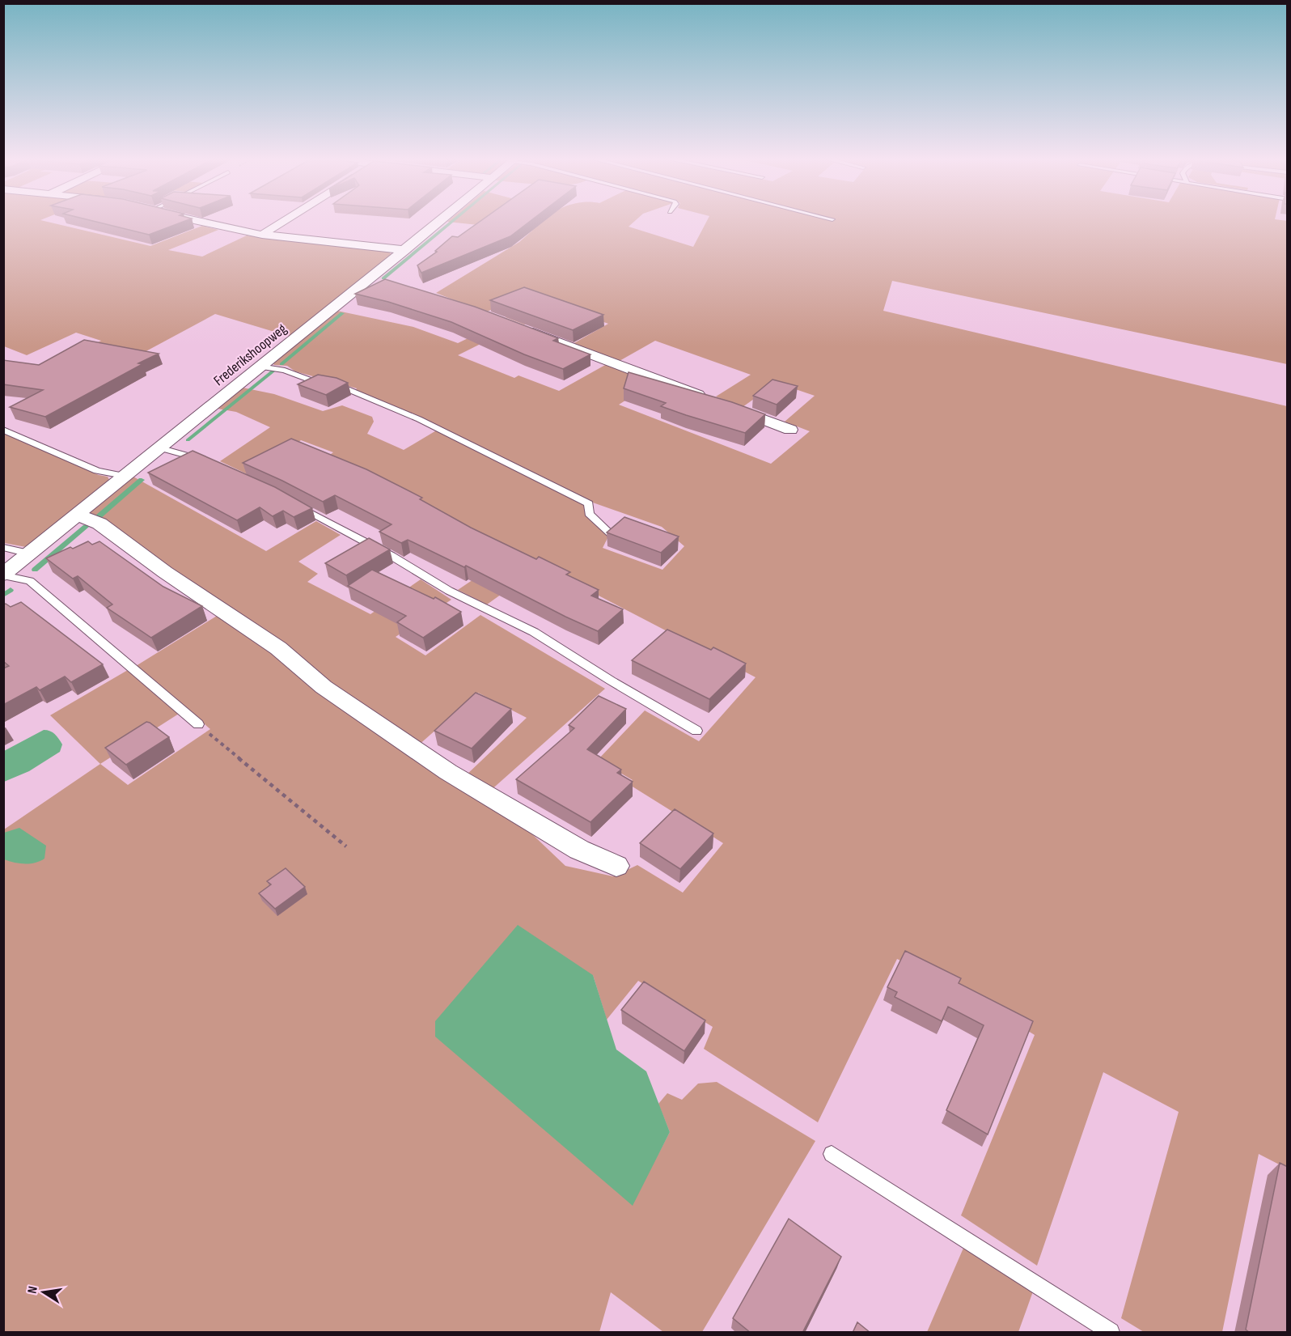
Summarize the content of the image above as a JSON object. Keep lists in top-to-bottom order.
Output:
{
  "streets": {
    "street": ["Frederikshoopweg"]
  },
  "north": "left"
}
